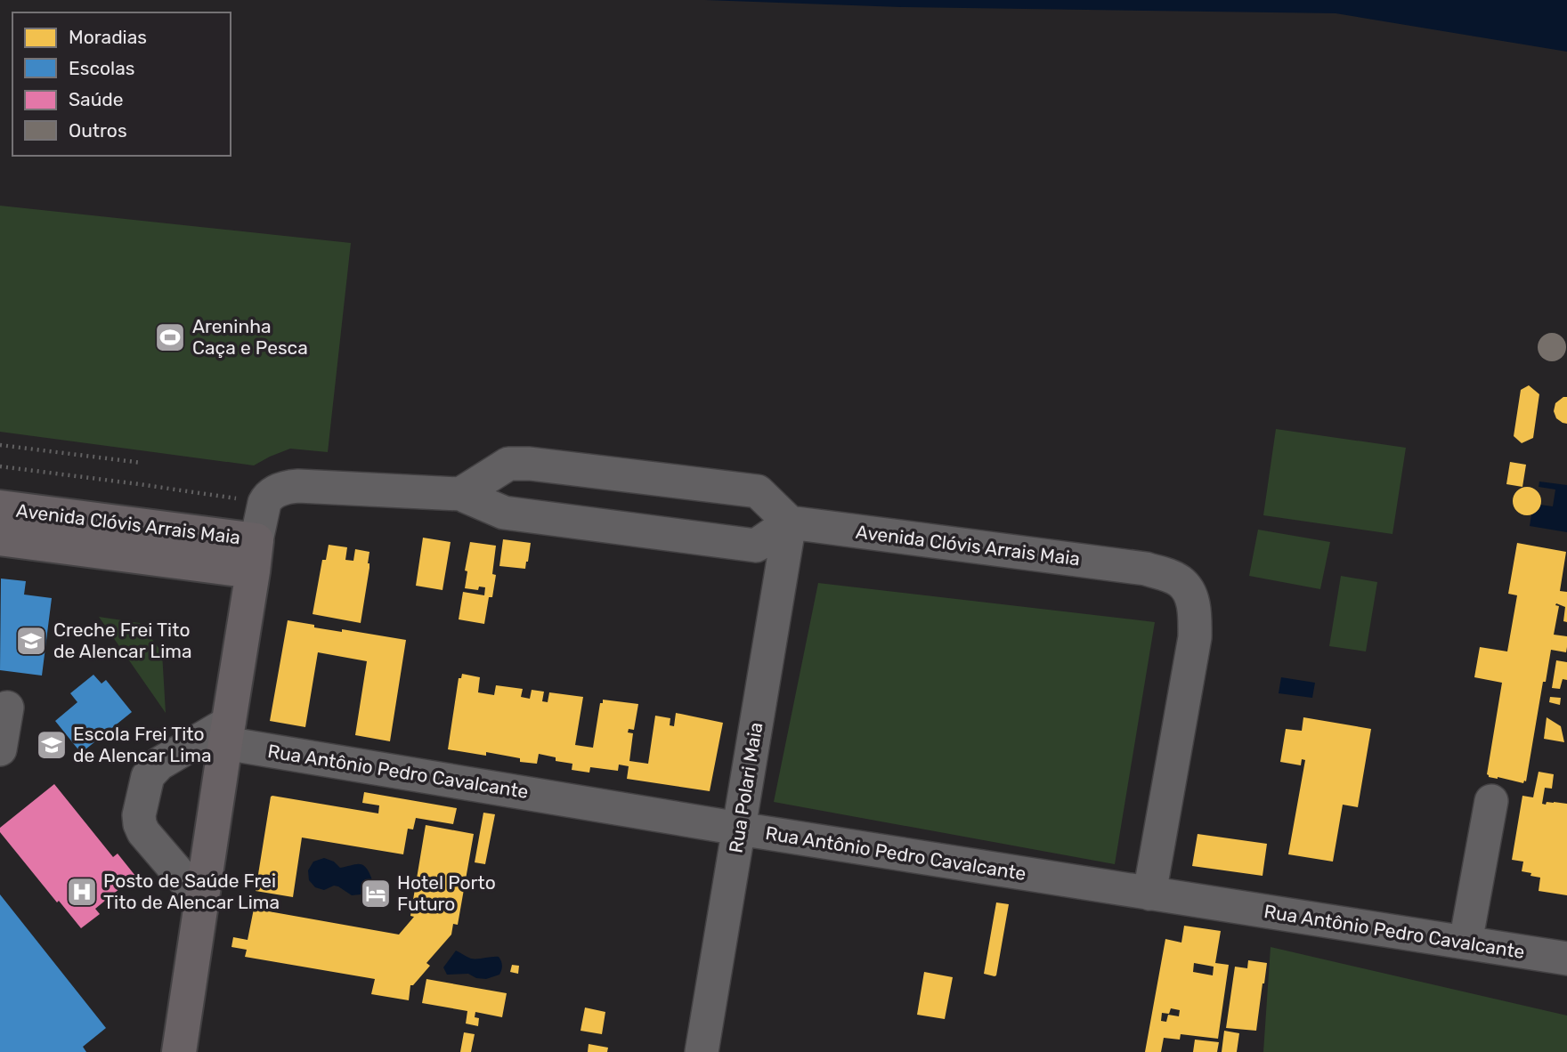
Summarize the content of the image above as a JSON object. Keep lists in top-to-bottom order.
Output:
{
  "streets": {
    "main road": ["Avenida Clóvis Arrais Maia"],
    "street": ["Rua Antônio Pedro Cavalcante", "Rua Polari Maia"]
  },
  "crossings": [
    ["Avenida Clóvis Arrais Maia", "Rua Antônio Pedro Cavalcante"],
    ["Avenida Clóvis Arrais Maia", "Rua Polari Maia"],
    ["Rua Antônio Pedro Cavalcante", "Rua Polari Maia"]
  ],
  "places": {
    "sports": ["Areninha Caça e Pesca"],
    "school or university": ["Creche Frei Tito de Alencar Lima", "Escola Frei Tito de Alencar Lima"],
    "hospital": ["Posto de Saúde Frei Tito de Alencar Lima"],
    "hotel": ["Hotel Porto Futuro"]
  },
  "legend": [
    "Moradias",
    "Escolas",
    "Saúde",
    "Outros"
  ]
}
